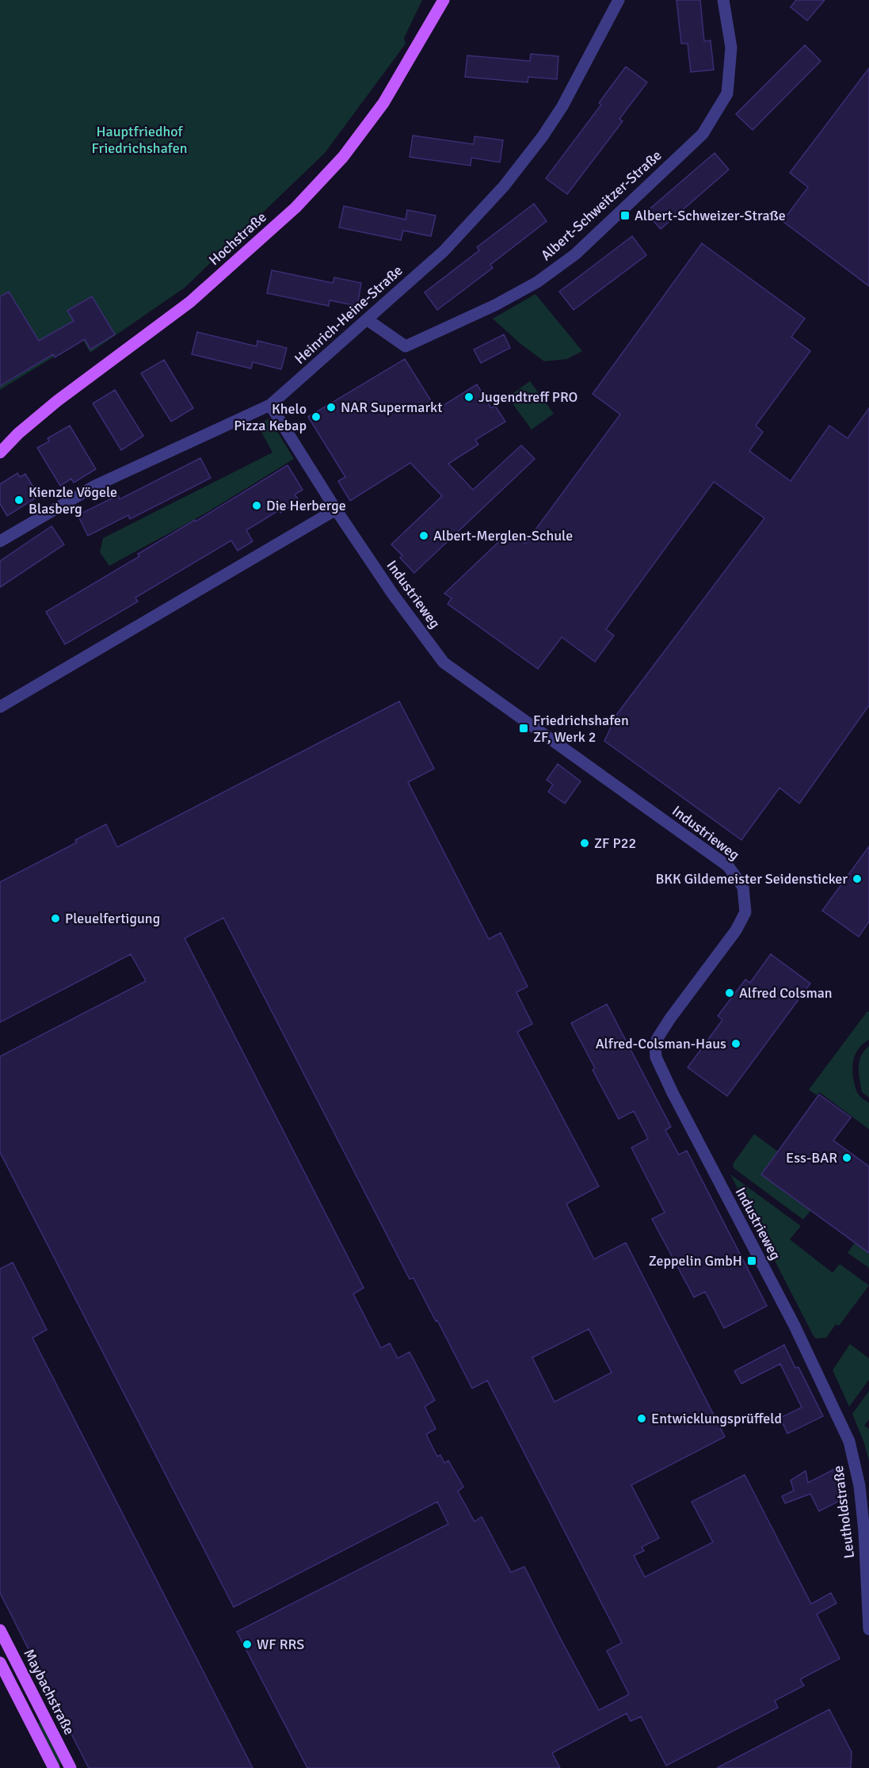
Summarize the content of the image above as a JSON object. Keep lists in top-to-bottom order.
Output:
{
  "streets": {
    "main road": ["Hochstraße", "Maybachstraße"],
    "street": [
      "Albert-Schweitzer-Straße",
      "Heinrich-Heine-Straße",
      "Industrieweg",
      "Leutholdstraße"
    ]
  },
  "crossings": [
    ["Albert-Schweitzer-Straße", "Heinrich-Heine-Straße"],
    ["Heinrich-Heine-Straße", "Industrieweg"],
    ["Industrieweg", "Leutholdstraße"]
  ],
  "parks": ["Hauptfriedhof Friedrichshafen"],
  "places": {
    "transit": ["Albert-Schweizer-Straße", "Friedrichshafen ZF, Werk 2", "Zeppelin GmbH"],
    "other": [
      "Jugendtreff PRO",
      "NAR Supermarkt",
      "Khelo Pizza Kebap",
      "Kienzle Vögele Blasberg",
      "Die Herberge",
      "Albert-Merglen-Schule",
      "ZF P22",
      "BKK Gildemeister Seidensticker",
      "Pleuelfertigung",
      "Alfred Colsman",
      "Alfred-Colsman-Haus",
      "Ess-BAR",
      "Entwicklungsprüffeld",
      "WF RRS"
    ]
  }
}
